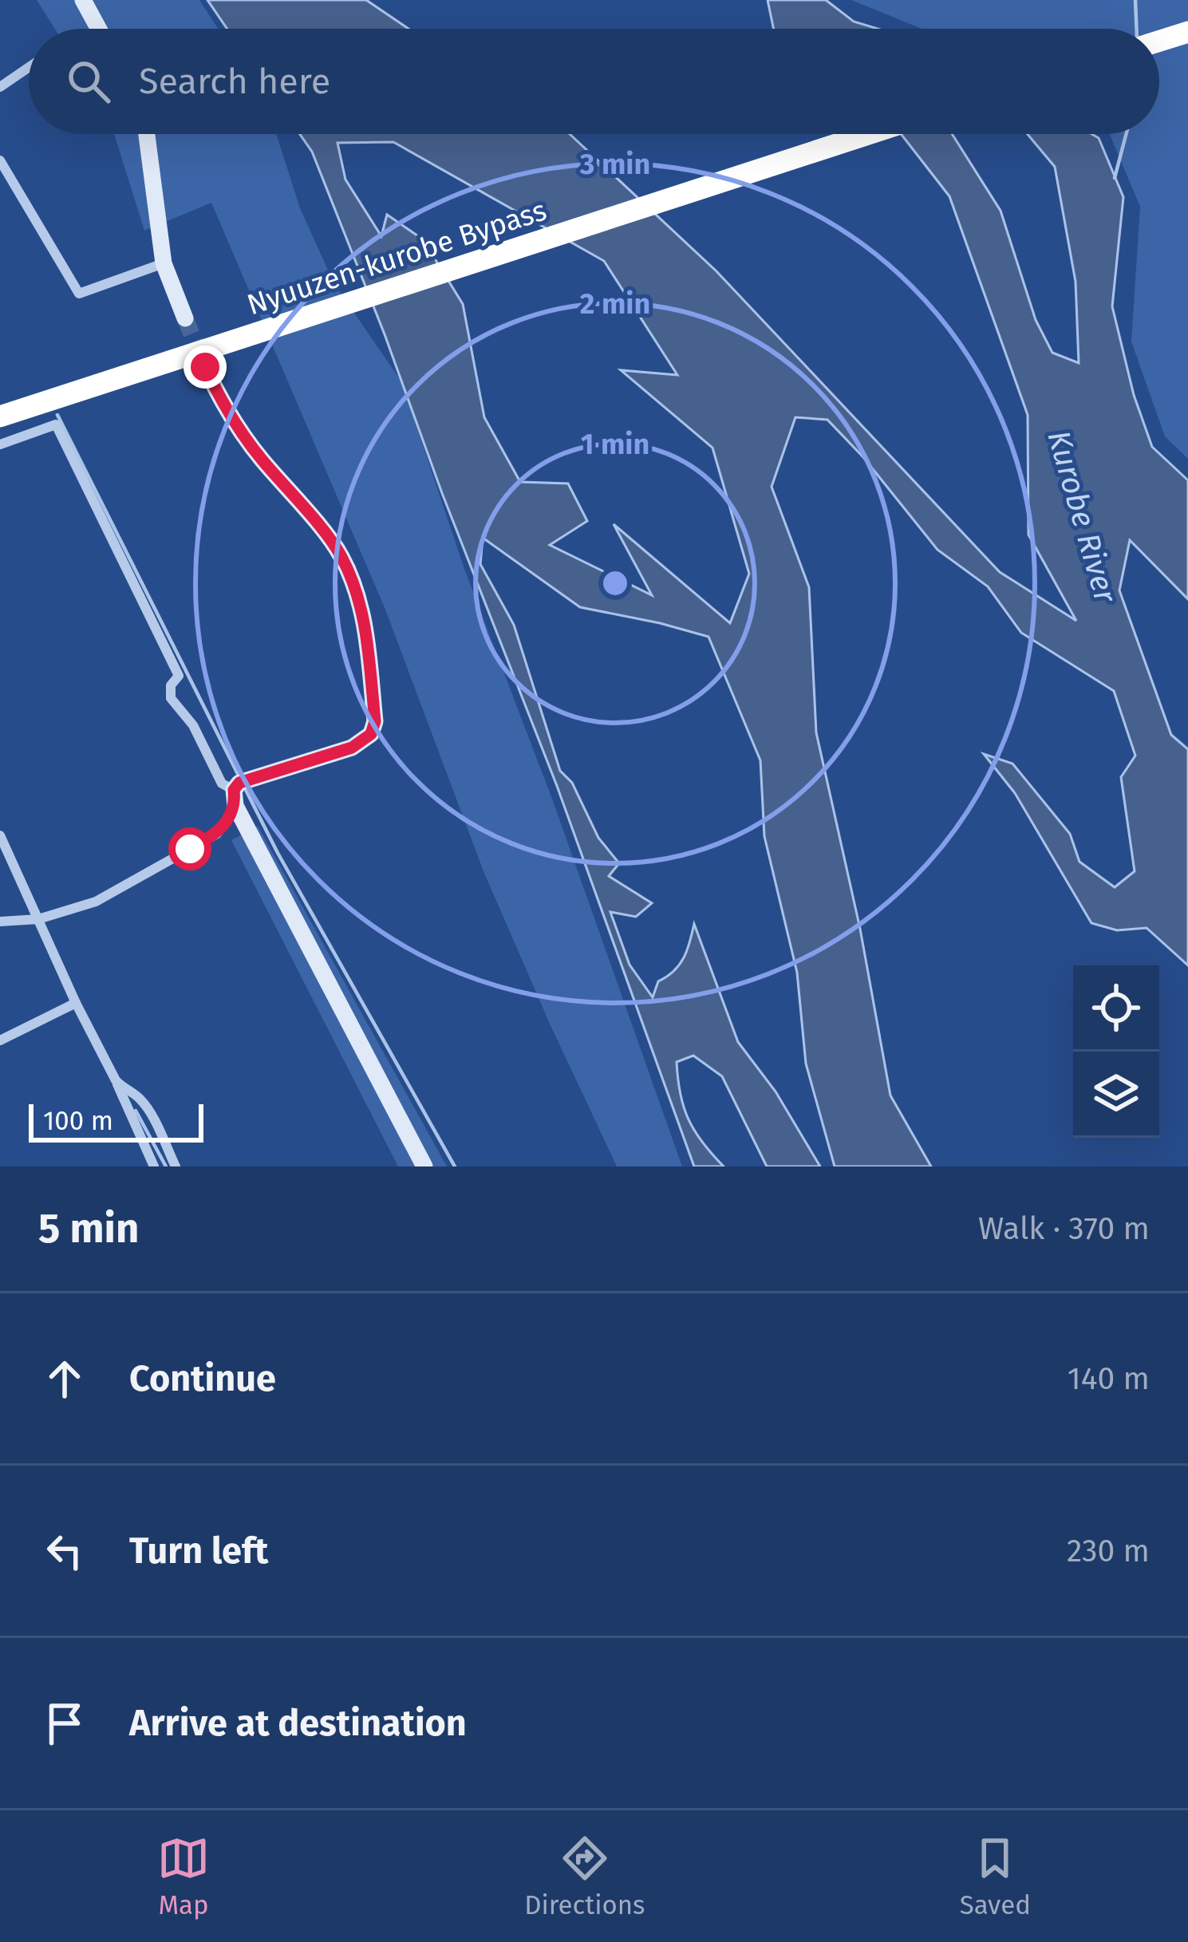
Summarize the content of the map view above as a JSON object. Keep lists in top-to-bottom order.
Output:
{
  "streets": {
    "highway": ["Nyuuzen-kurobe Bypass"]
  },
  "water": ["Kurobe River"],
  "scale_bar": "100 m",
  "page": {
    "search": "Search here",
    "scale": "100 m",
    "heading": ["5 min", "Walk · 370 m"],
    "list": [
      ["Continue", "140 m"],
      ["Turn left", "230 m"],
      "Arrive at destination"
    ],
    "nav": ["Map", "Directions", "Saved"]
  },
  "rings": ["3 min", "2 min", "1 min"]
}
